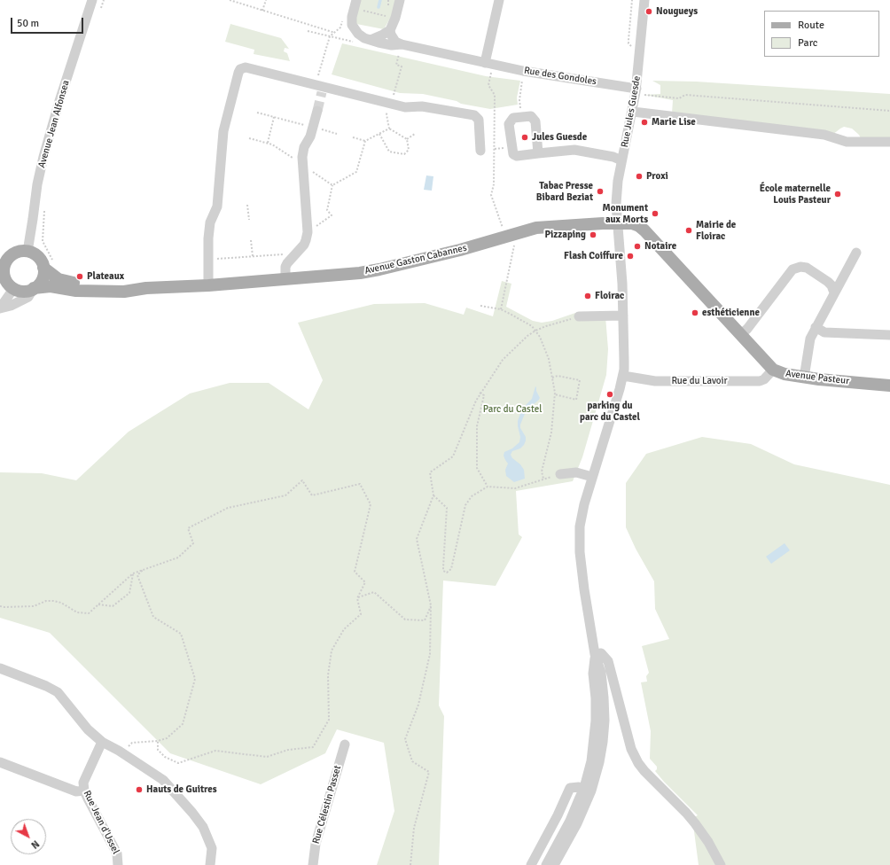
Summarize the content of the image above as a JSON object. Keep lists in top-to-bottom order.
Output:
{
  "streets": {
    "main road": ["Avenue Gaston Cabannes", "Avenue Pasteur"],
    "street": [
      "Rue des Gondoles",
      "Rue Jules Guesde",
      "Avenue Jean Alfonsea",
      "Rue du Lavoir",
      "Rue Célestin Passet",
      "Rue Jean d'Ussel"
    ]
  },
  "crossings": [
    ["Rue des Gondoles", "Rue Jules Guesde"],
    ["Rue Jules Guesde", "Avenue Gaston Cabannes"],
    ["Rue Jules Guesde", "Avenue Pasteur"],
    ["Rue Jules Guesde", "Rue du Lavoir"],
    ["Avenue Jean Alfonsea", "Avenue Gaston Cabannes"],
    ["Avenue Gaston Cabannes", "Avenue Pasteur"],
    ["Avenue Pasteur", "Rue du Lavoir"]
  ],
  "parks": ["Parc du Castel"],
  "places": [
    "Nougueys",
    "Marie Lise",
    "Jules Guesde",
    "Proxi",
    "Tabac Presse Bibard Beziat",
    "École maternelle Louis Pasteur",
    "Monument aux Morts",
    "Mairie de Floirac",
    "Pizzaping",
    "Notaire",
    "Flash Coiffure",
    "Plateaux",
    "Floirac",
    "esthéticienne",
    "parking du parc du Castel",
    "Hauts de Guitres"
  ],
  "legend": ["Route", "Parc"],
  "scale_bar": "50 m",
  "north": "bottom right"
}
